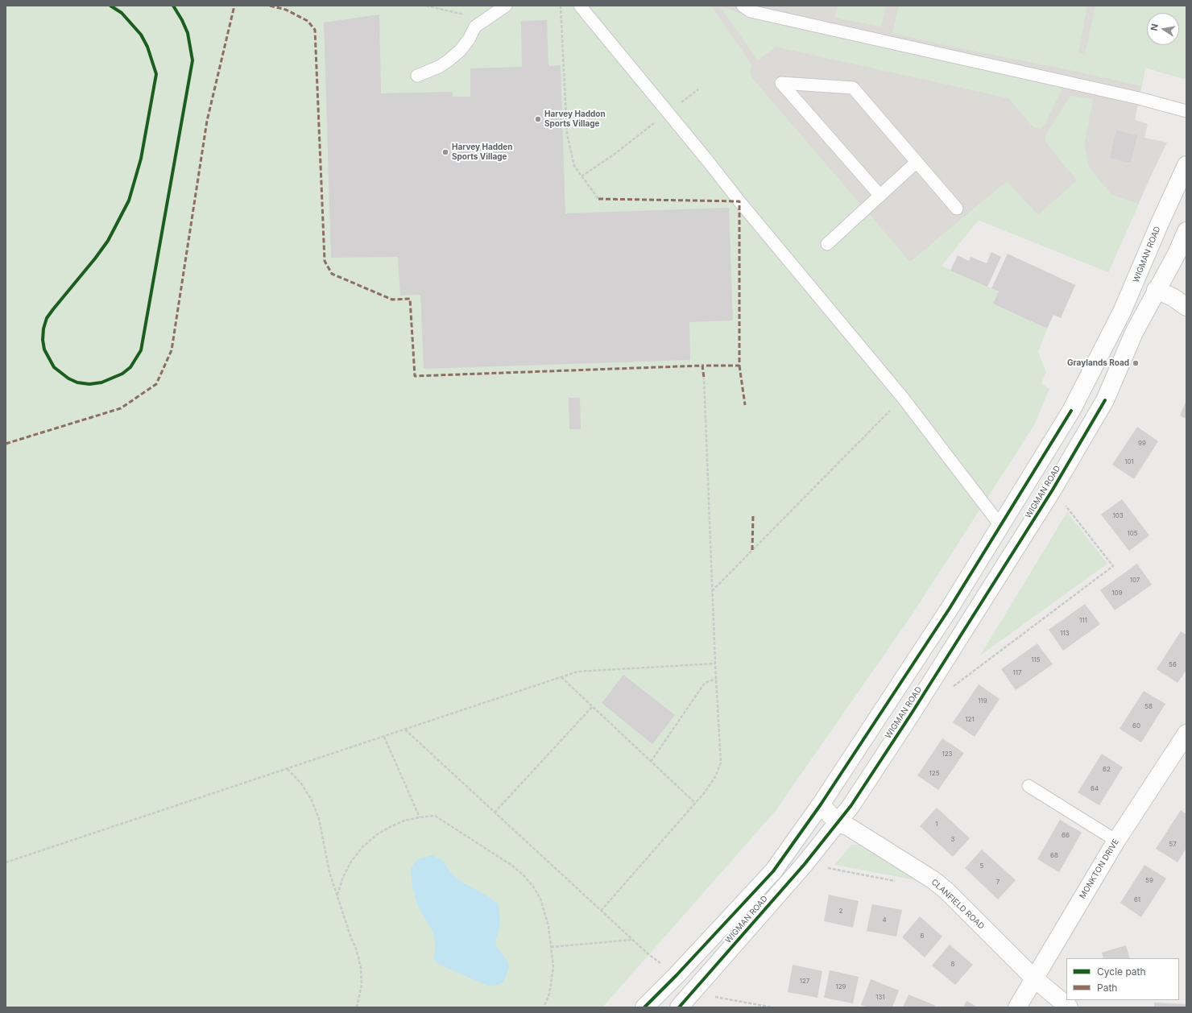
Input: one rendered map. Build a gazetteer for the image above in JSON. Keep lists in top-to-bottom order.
{
  "streets": {
    "street": ["WIGMAN ROAD", "MONKTON DRIVE", "CLANFIELD ROAD"]
  },
  "crossings": [
    ["WIGMAN ROAD", "CLANFIELD ROAD"],
    ["MONKTON DRIVE", "CLANFIELD ROAD"]
  ],
  "places": ["Harvey Haddon Sports Village", "Harvey Hadden Sports Village", "Graylands Road"],
  "house_numbers": [
    "99",
    "101",
    "103",
    "105",
    "107",
    "109",
    "111",
    "113",
    "115",
    "56",
    "117",
    "119",
    "58",
    "121",
    "60",
    "123",
    "62",
    "125",
    "64",
    "1",
    "66",
    "3",
    "57",
    "68",
    "5",
    "59",
    "7",
    "61",
    "2",
    "4",
    "6",
    "8",
    "127",
    "129",
    "131"
  ],
  "legend": ["Cycle path", "Path"],
  "north": "left"
}
